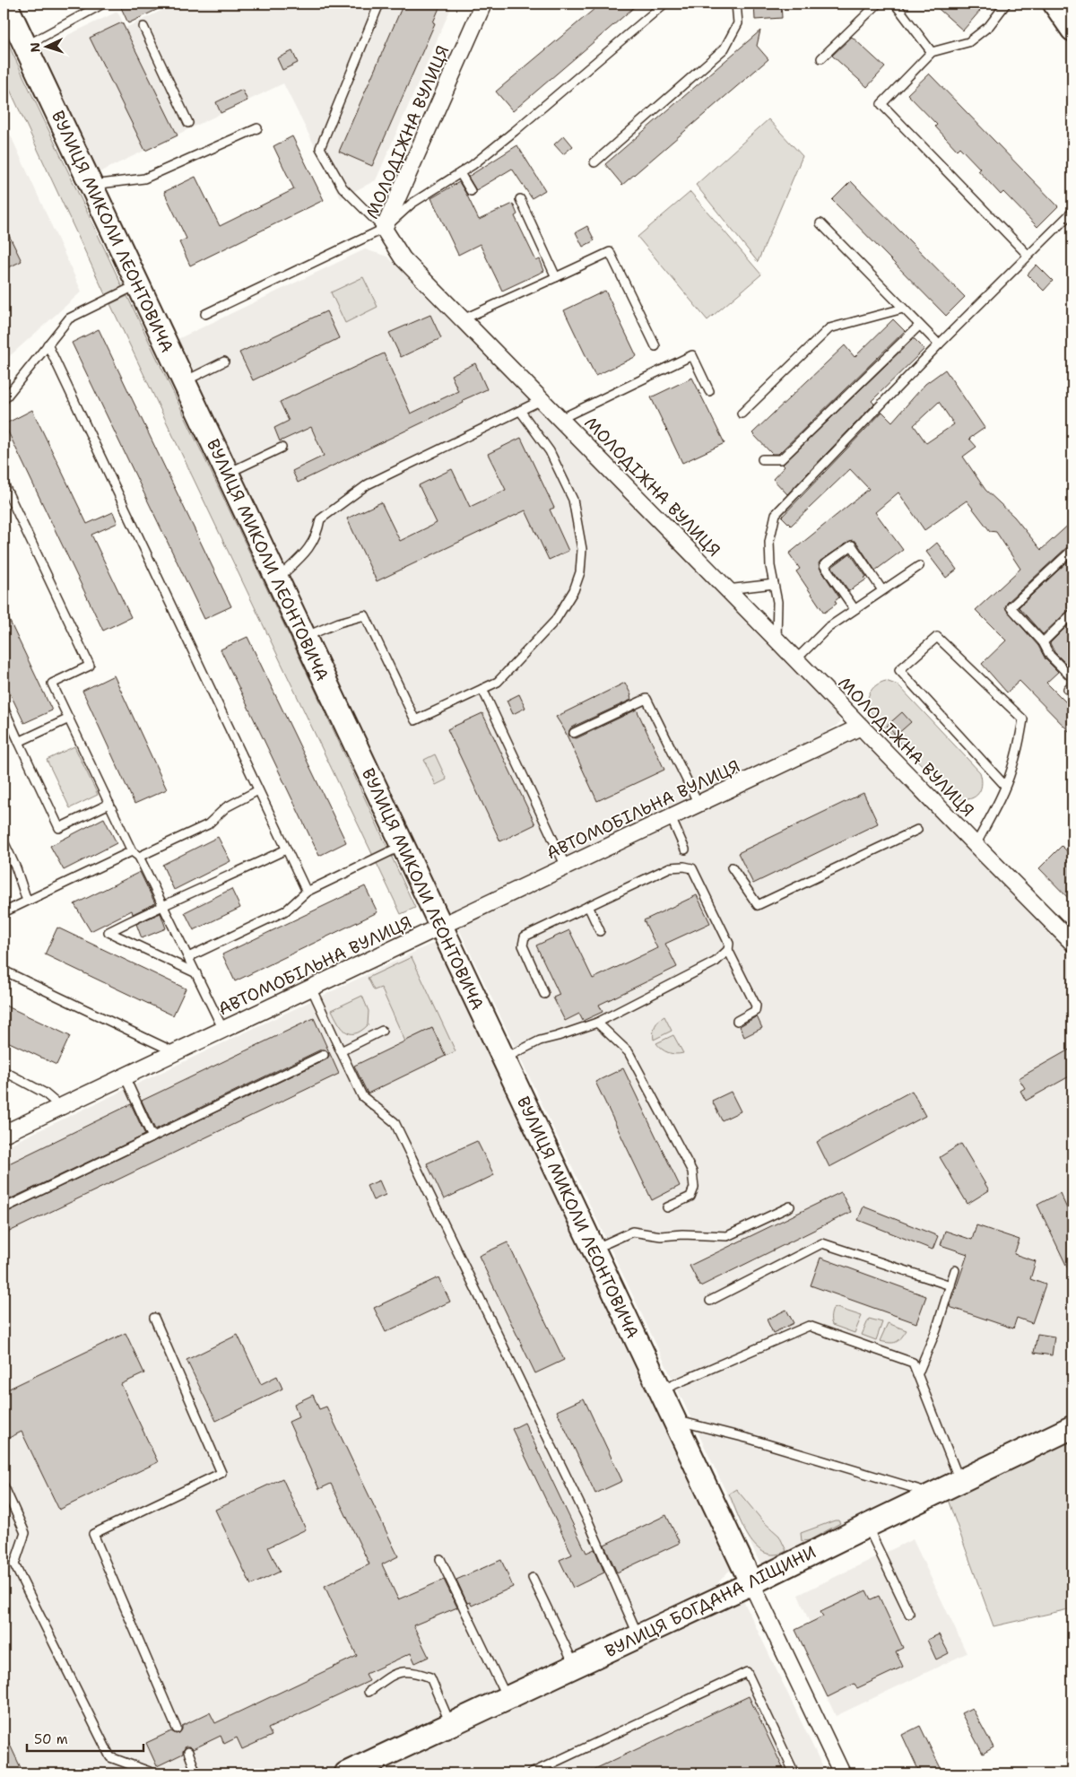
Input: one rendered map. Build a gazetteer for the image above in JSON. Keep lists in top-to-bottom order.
{
  "streets": {
    "street": [
      "МОЛОДІЖНА ВУЛИЦЯ",
      "ВУЛИЦЯ МИКОЛИ ЛЕОНТОВИЧА",
      "АВТОМОБІЛЬНА ВУЛИЦЯ",
      "ВУЛИЦЯ БОГДАНА ЛІЩИНИ"
    ]
  },
  "crossings": [
    ["МОЛОДІЖНА ВУЛИЦЯ", "АВТОМОБІЛЬНА ВУЛИЦЯ"],
    ["ВУЛИЦЯ МИКОЛИ ЛЕОНТОВИЧА", "АВТОМОБІЛЬНА ВУЛИЦЯ"],
    ["ВУЛИЦЯ МИКОЛИ ЛЕОНТОВИЧА", "ВУЛИЦЯ БОГДАНА ЛІЩИНИ"]
  ],
  "scale_bar": "50 m",
  "north": "left"
}
